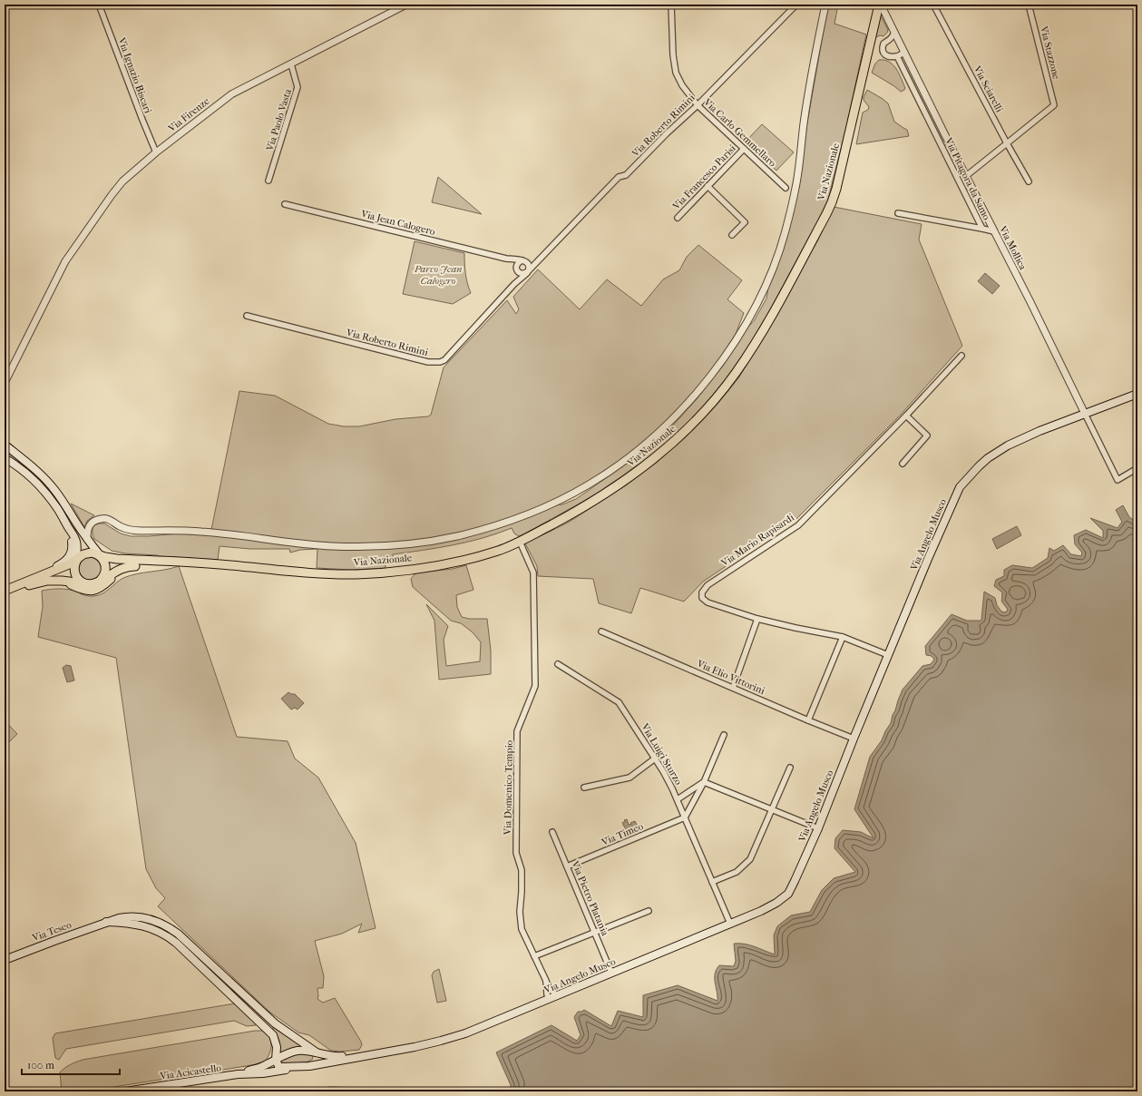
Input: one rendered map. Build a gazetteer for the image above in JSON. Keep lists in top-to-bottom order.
{
  "streets": {
    "main road": [
      "Via Nazionale",
      "Via Angelo Musco",
      "Via Teseo",
      "Via Acicastello"
    ],
    "street": [
      "Via Stazzone",
      "Via Ignazio Biscari",
      "Via Sciarelli",
      "Via Firenze",
      "Via Paolo Vasta",
      "Via Roberto Rimini",
      "Via Carlo Gemmellaro",
      "Via Francesco Parisi",
      "Via Pitagora da Samo",
      "Via Jean Calogero",
      "Via Mollica",
      "Via Mario Rapisardi",
      "Via Elio Vittorini",
      "Via Luigi Sturzo",
      "Via Domenico Tempio",
      "Via Timeo",
      "Via Pietro Platania"
    ]
  },
  "crossings": [
    ["Via Stazzone", "Via Sciarelli"],
    ["Via Ignazio Biscari", "Via Firenze"],
    ["Via Firenze", "Via Paolo Vasta"],
    ["Via Roberto Rimini", "Via Carlo Gemmellaro"],
    ["Via Roberto Rimini", "Via Jean Calogero"],
    ["Via Carlo Gemmellaro", "Via Francesco Parisi"],
    ["Via Nazionale", "Via Mollica"],
    ["Via Nazionale", "Via Domenico Tempio"],
    ["Via Pitagora da Samo", "Via Mollica"],
    ["Via Mollica", "Via Angelo Musco"],
    ["Via Angelo Musco", "Via Mario Rapisardi"],
    ["Via Angelo Musco", "Via Elio Vittorini"],
    ["Via Angelo Musco", "Via Luigi Sturzo"],
    ["Via Angelo Musco", "Via Pietro Platania"],
    ["Via Luigi Sturzo", "Via Timeo"],
    ["Via Timeo", "Via Pietro Platania"]
  ],
  "parks": ["Parco Jean Calogero"],
  "scale_bar": "100 m"
}
